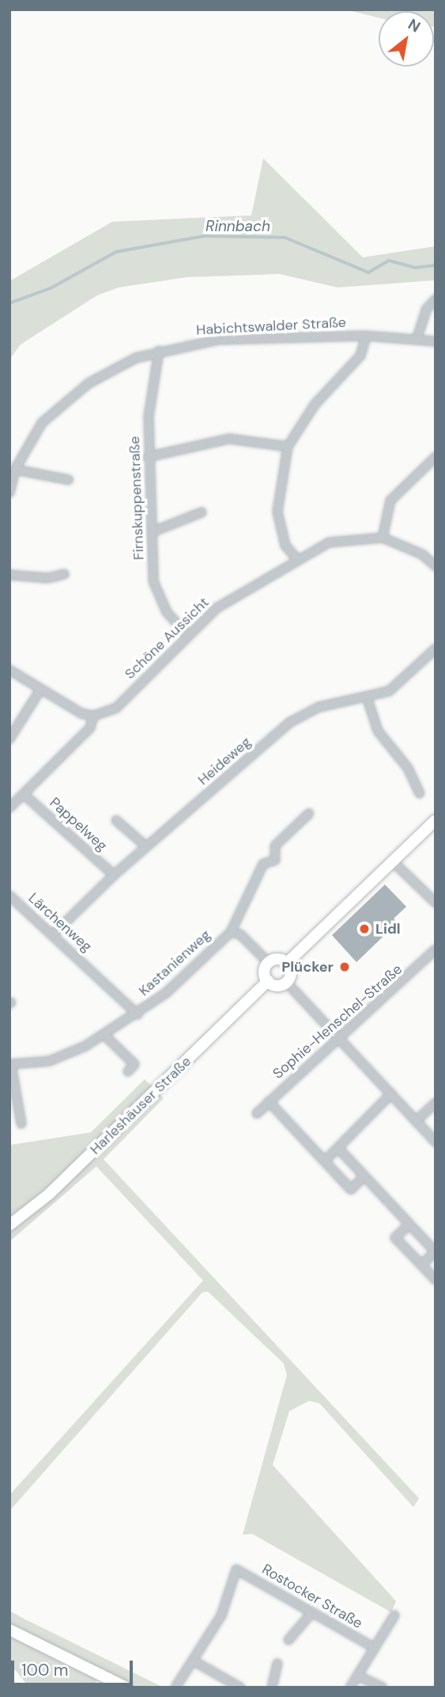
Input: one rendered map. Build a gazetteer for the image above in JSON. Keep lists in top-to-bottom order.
{
  "streets": {
    "main road": ["Harleshäuser Straße"],
    "street": [
      "Habichtswalder Straße",
      "Firnskuppenstraße",
      "Schöne Aussicht",
      "Heideweg",
      "Pappelweg",
      "Lärchenweg",
      "Kastanienweg",
      "Sophie-Henschel-Straße",
      "Rostocker Straße"
    ]
  },
  "crossings": [
    ["Habichtswalder Straße", "Firnskuppenstraße"],
    ["Firnskuppenstraße", "Schöne Aussicht"],
    ["Heideweg", "Pappelweg"],
    ["Heideweg", "Lärchenweg"],
    ["Lärchenweg", "Kastanienweg"],
    ["Kastanienweg", "Harleshäuser Straße"]
  ],
  "water": ["Rinnbach"],
  "places": ["Lidl", "Plücker"],
  "scale_bar": "100 m",
  "north": "top right"
}
